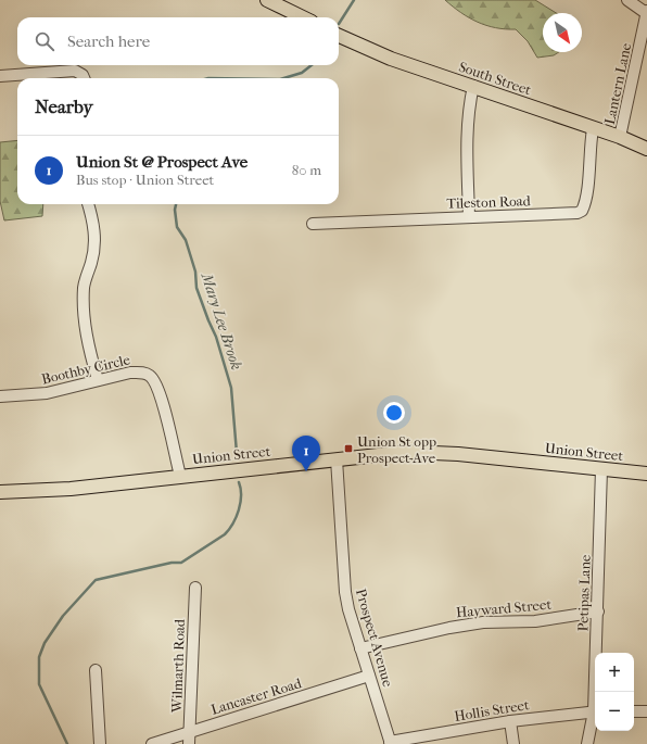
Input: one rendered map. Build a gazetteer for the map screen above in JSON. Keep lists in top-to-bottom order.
{
  "streets": {
    "main road": ["South Street", "Union Street"],
    "street": [
      "Lantern Lane",
      "Tileston Road",
      "Boothby Circle",
      "Petipas Lane",
      "Hayward Street",
      "Prospect Avenue",
      "Wilmarth Road",
      "Lancaster Road",
      "Hollis Street"
    ]
  },
  "crossings": [
    ["South Street", "Lantern Lane"],
    ["South Street", "Tileston Road"],
    ["Boothby Circle", "Union Street"],
    ["Union Street", "Petipas Lane"],
    ["Union Street", "Prospect Avenue"],
    ["Petipas Lane", "Hayward Street"],
    ["Hayward Street", "Prospect Avenue"],
    ["Prospect Avenue", "Lancaster Road"],
    ["Prospect Avenue", "Hollis Street"],
    ["Wilmarth Road", "Lancaster Road"]
  ],
  "water": ["Mary Lee Brook"],
  "places": {
    "transit": ["Union St opp Prospect Ave"]
  },
  "north": "bottom right",
  "page": {
    "search": "Search here",
    "heading": "Nearby",
    "list": [
      {
        "mark": "1",
        "name": "Union St @ Prospect Ave",
        "note": "Bus stop · Union Street",
        "value": "80 m"
      }
    ],
    "pins": "1",
    "map_buttons": ["+", "−"]
  }
}
